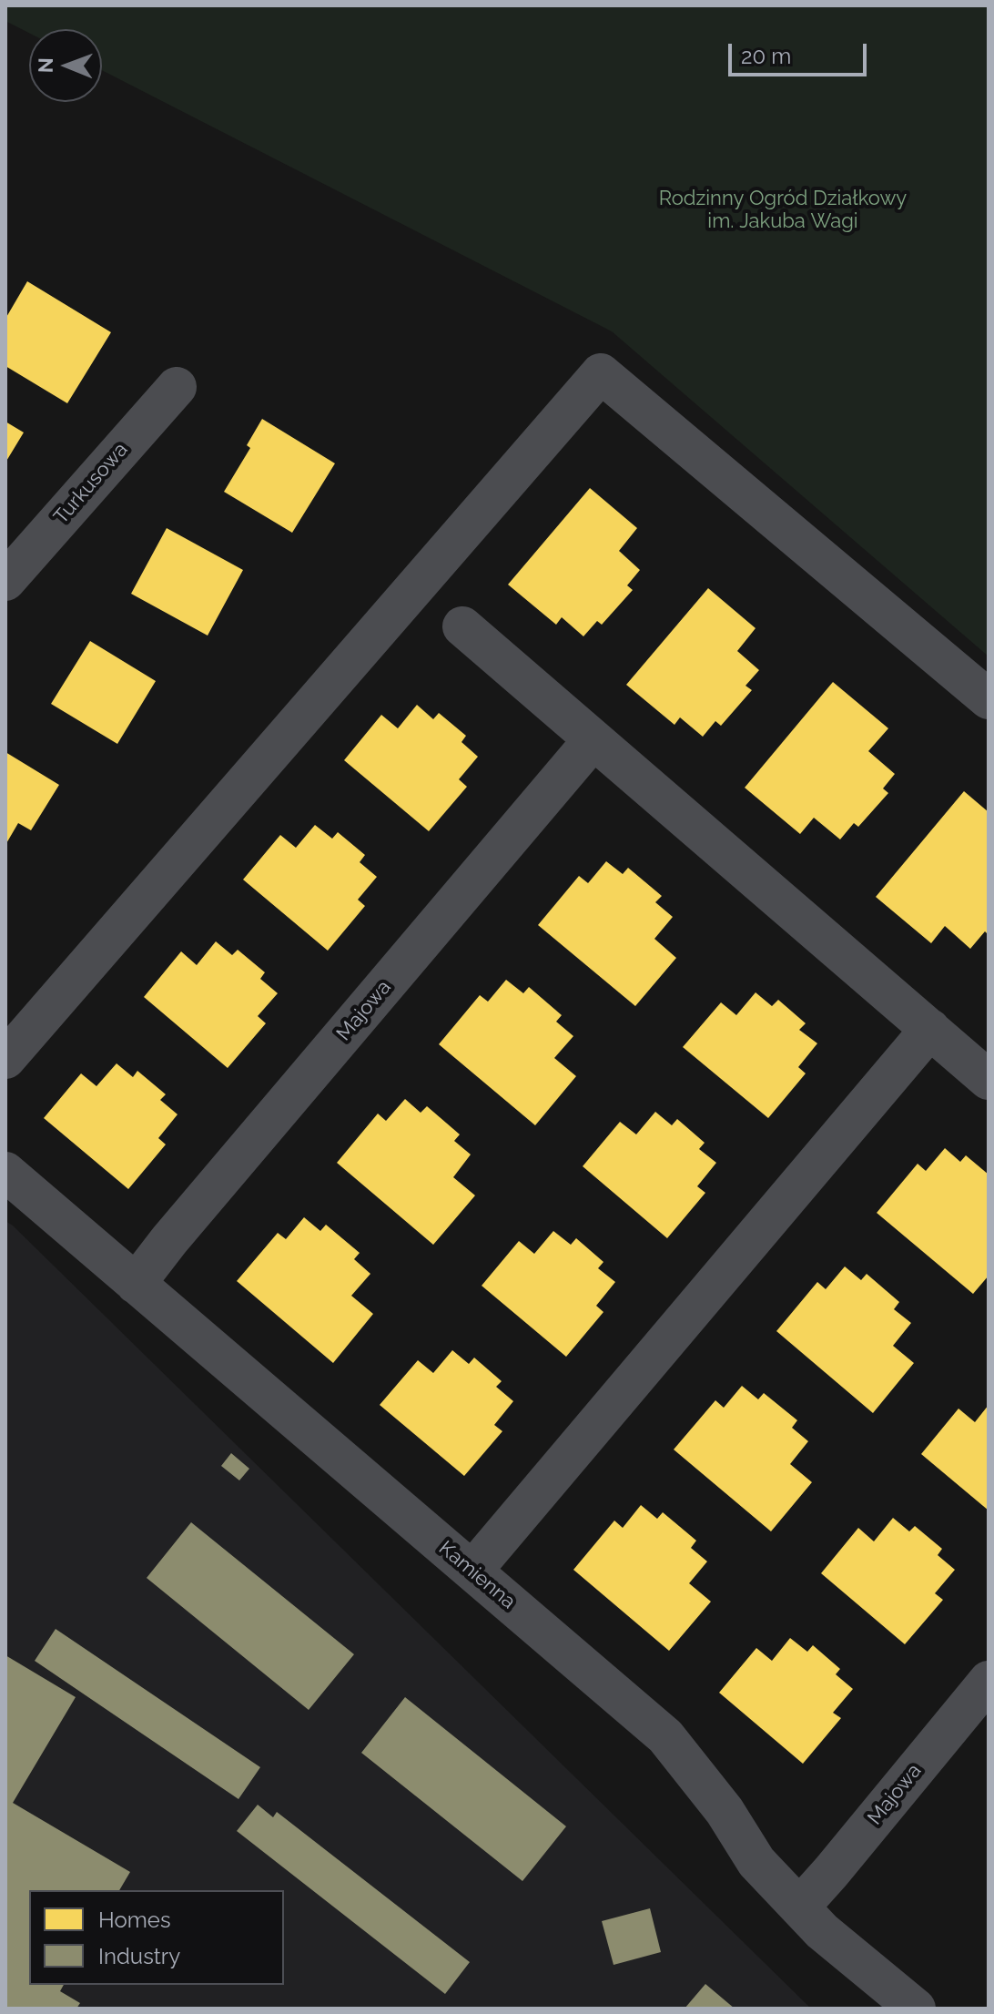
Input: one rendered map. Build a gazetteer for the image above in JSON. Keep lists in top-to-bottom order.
{
  "streets": {
    "street": ["Turkusowa", "Majowa", "Kamienna"]
  },
  "crossings": [
    ["Majowa", "Kamienna"]
  ],
  "parks": ["Rodzinny Ogród Działkowy im. Jakuba Wagi"],
  "legend": ["Homes", "Industry"],
  "scale_bar": "20 m",
  "north": "left"
}
